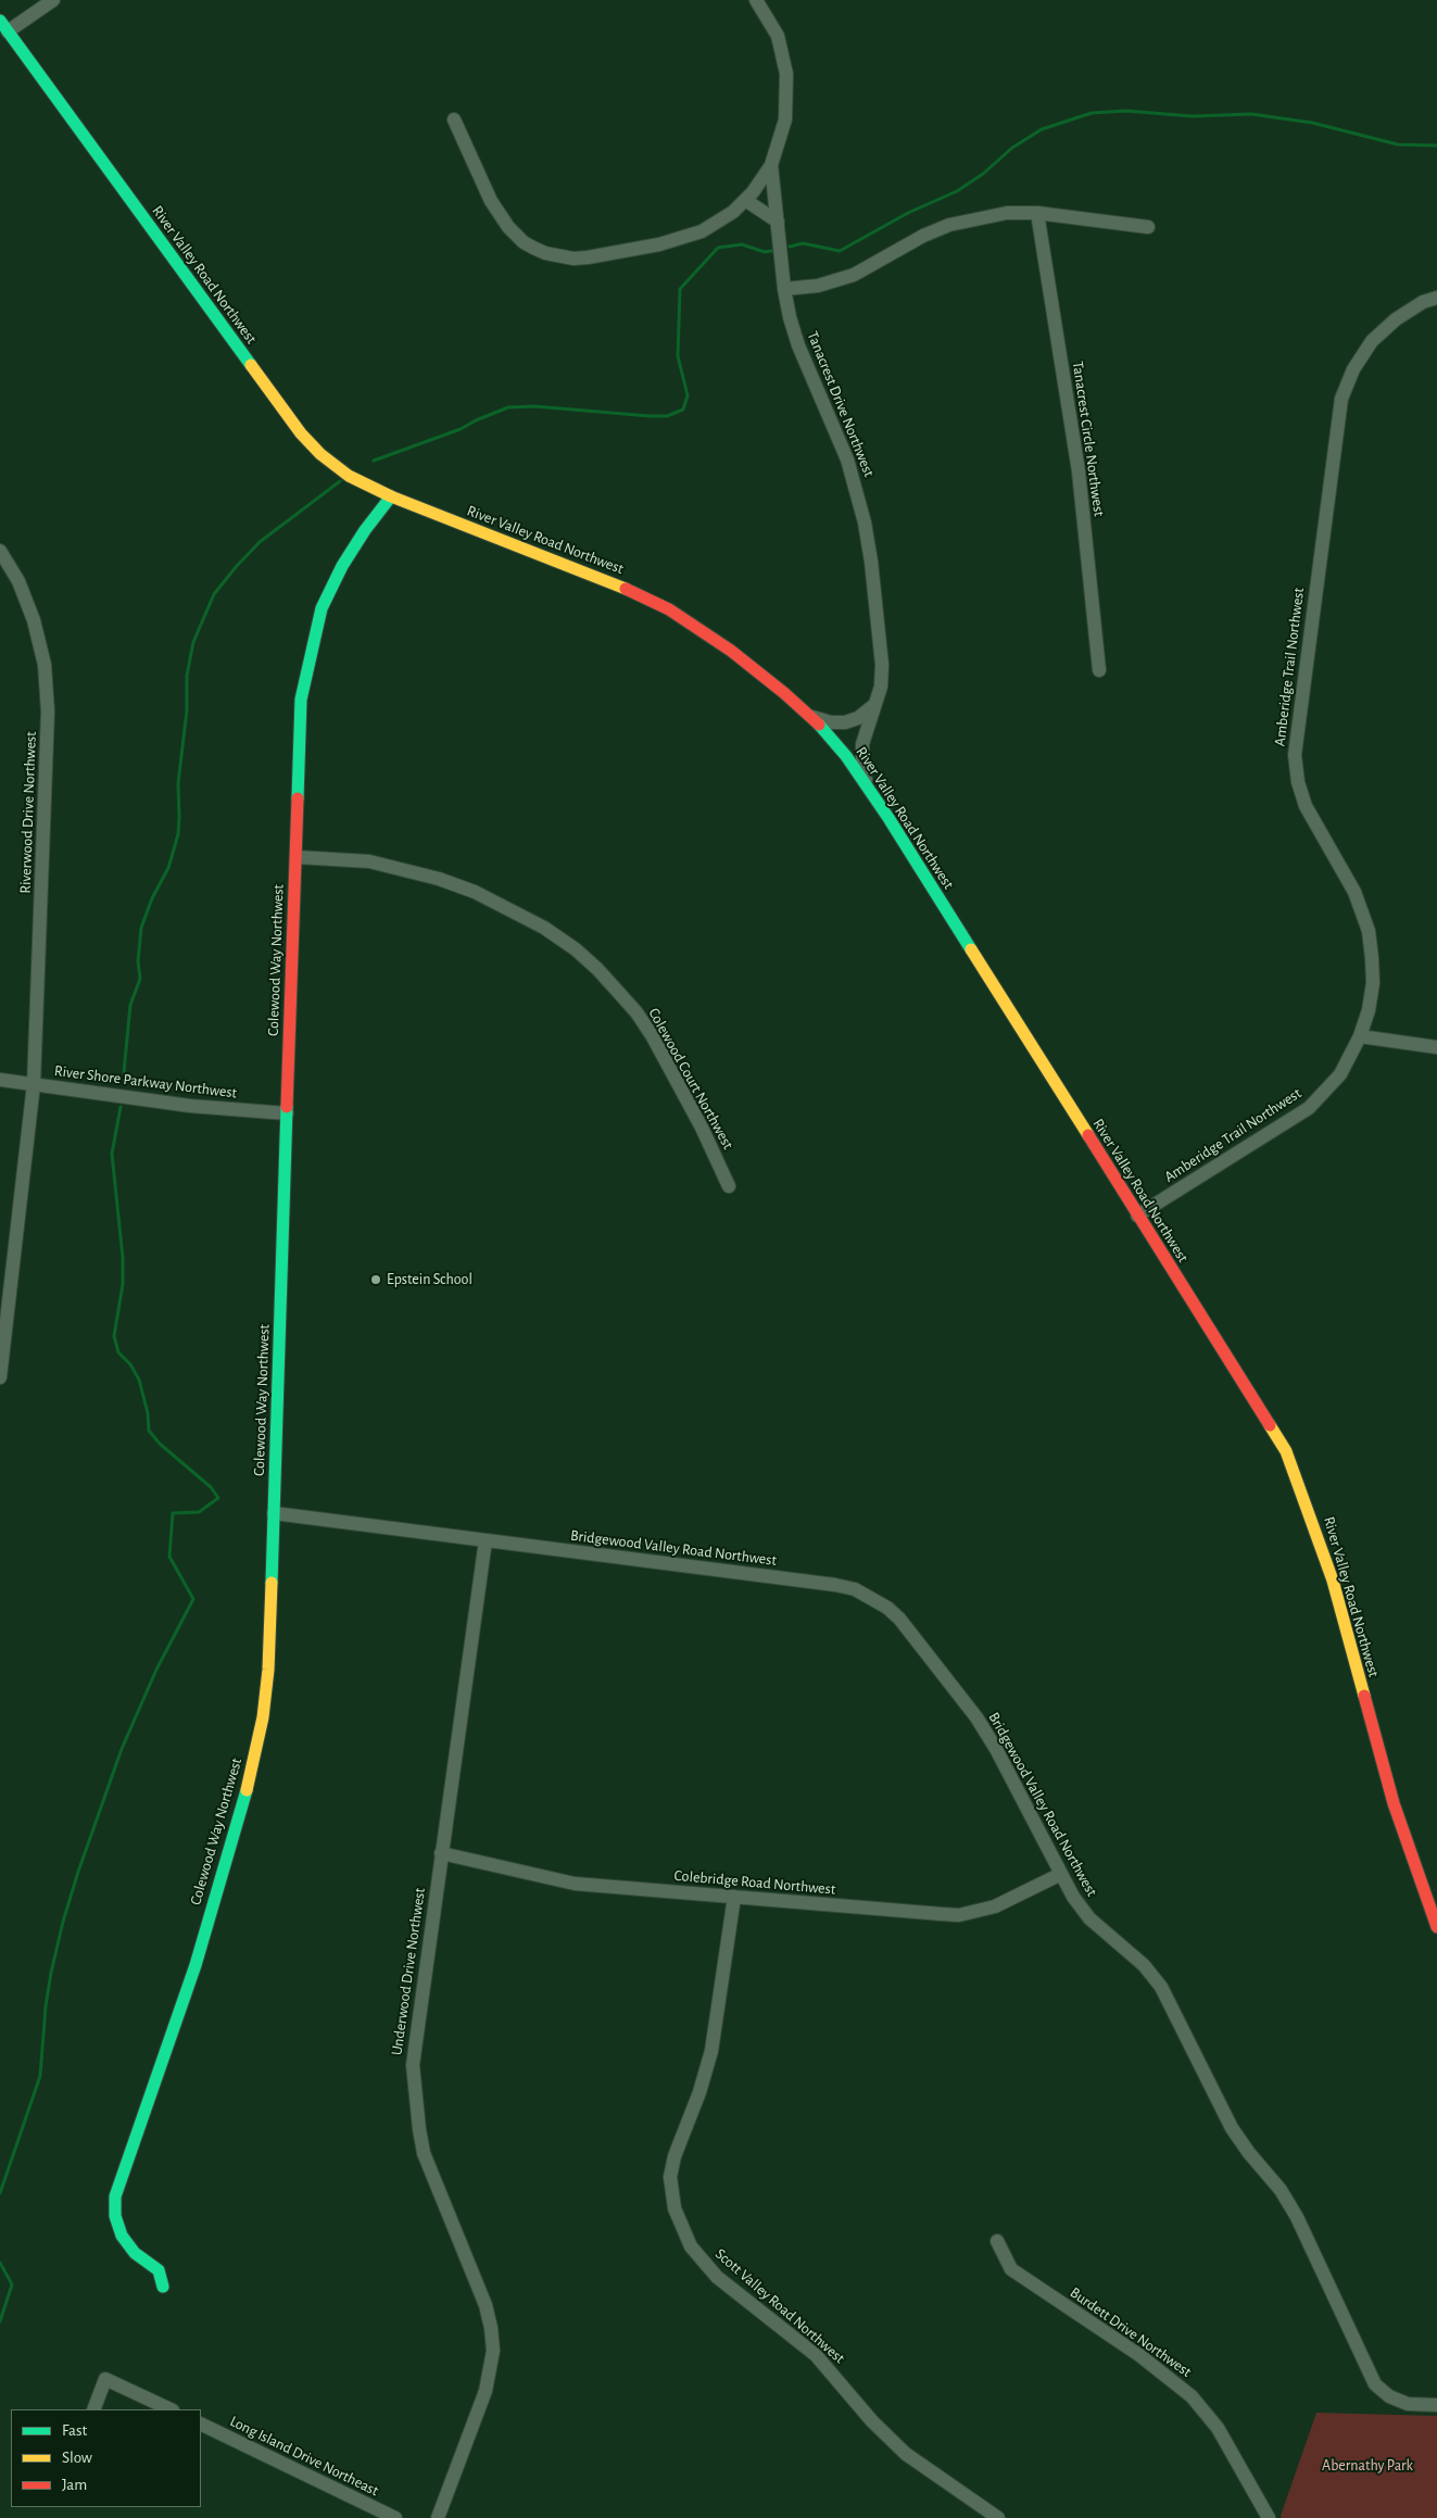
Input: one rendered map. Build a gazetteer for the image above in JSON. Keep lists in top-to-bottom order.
{
  "streets": {
    "street": [
      "River Valley Road Northwest",
      "Tanacrest Drive Northwest",
      "Tanacrest Circle Northwest",
      "Amberidge Trail Northwest",
      "Riverwood Drive Northwest",
      "Colewood Way Northwest",
      "Colewood Court Northwest",
      "River Shore Parkway Northwest",
      "Bridgewood Valley Road Northwest",
      "Colebridge Road Northwest",
      "Underwood Drive Northwest",
      "Scott Valley Road Northwest",
      "Burdett Drive Northwest",
      "Long Island Drive Northeast"
    ]
  },
  "crossings": [
    ["River Valley Road Northwest", "Tanacrest Drive Northwest"],
    ["River Valley Road Northwest", "Amberidge Trail Northwest"],
    ["River Valley Road Northwest", "Colewood Way Northwest"],
    ["Riverwood Drive Northwest", "River Shore Parkway Northwest"],
    ["Colewood Way Northwest", "Colewood Court Northwest"],
    ["Colewood Way Northwest", "River Shore Parkway Northwest"],
    ["Colewood Way Northwest", "Bridgewood Valley Road Northwest"],
    ["Bridgewood Valley Road Northwest", "Colebridge Road Northwest"],
    ["Bridgewood Valley Road Northwest", "Underwood Drive Northwest"],
    ["Colebridge Road Northwest", "Underwood Drive Northwest"],
    ["Colebridge Road Northwest", "Scott Valley Road Northwest"]
  ],
  "parks": ["Abernathy Park"],
  "places": ["Epstein School"],
  "legend": ["Fast", "Slow", "Jam"]
}
